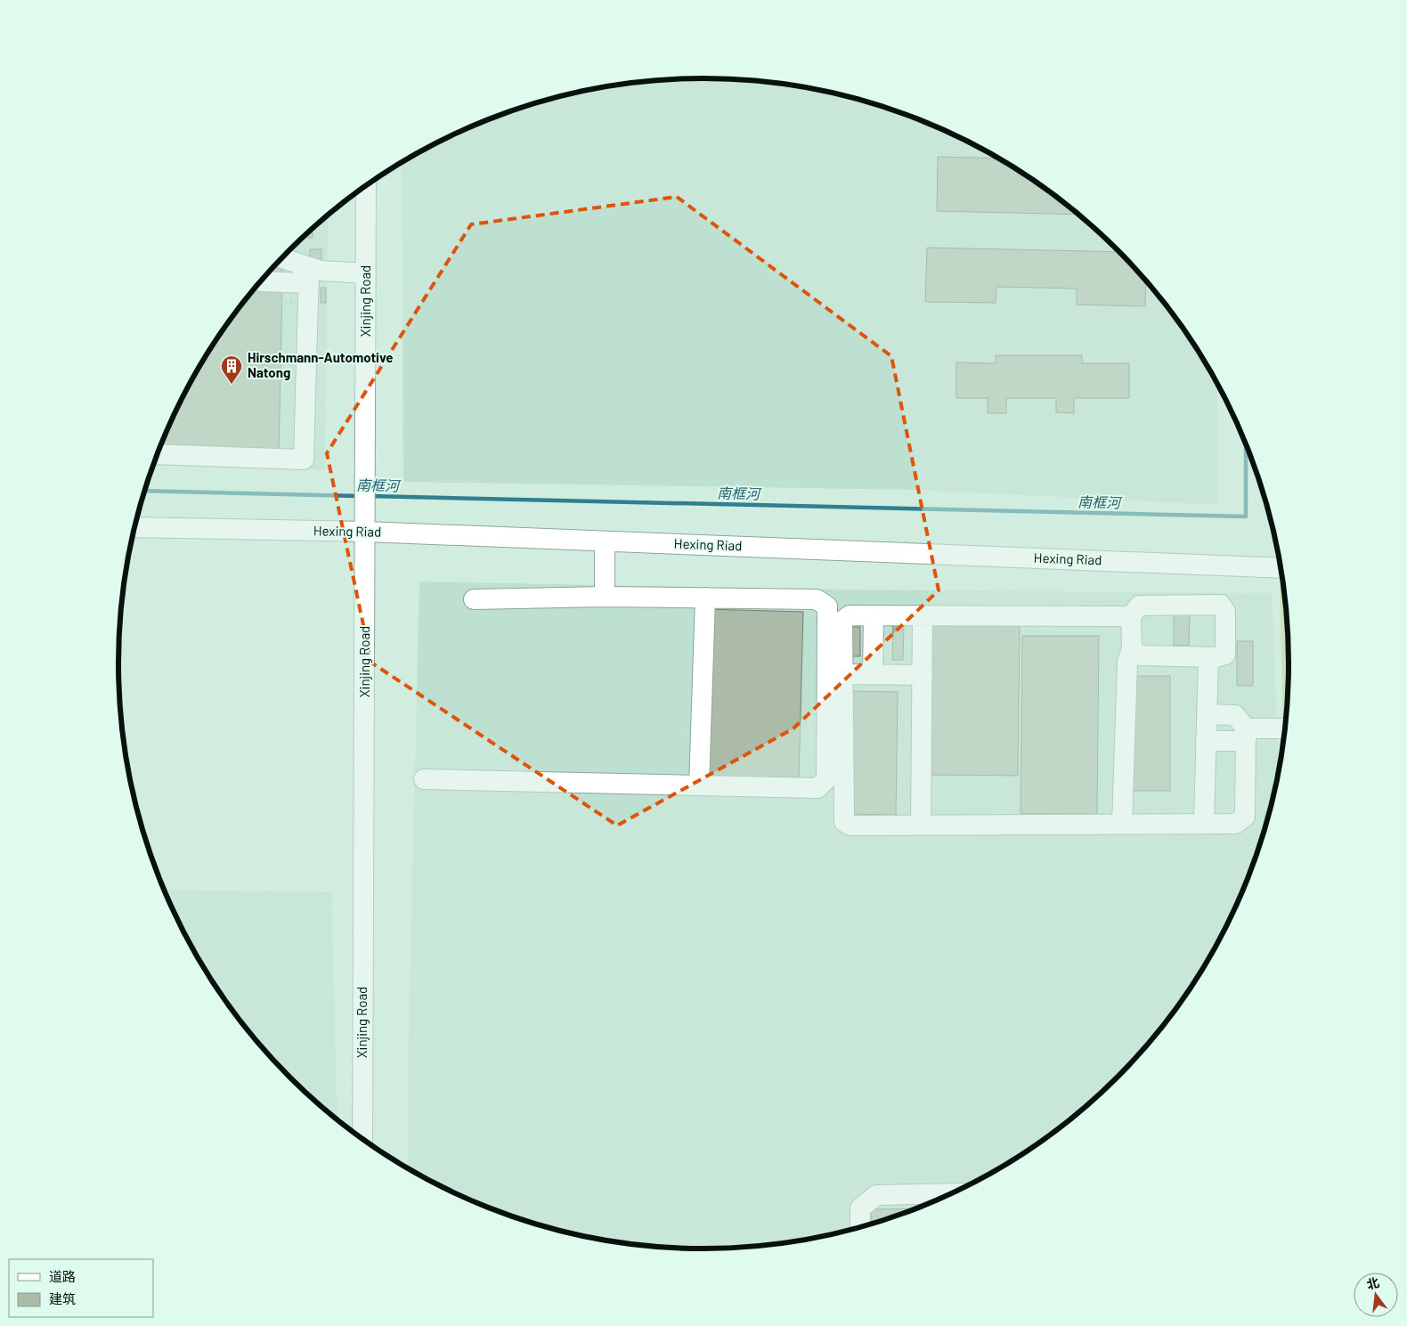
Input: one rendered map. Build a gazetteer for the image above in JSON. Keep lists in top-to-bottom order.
{
  "streets": {
    "street": ["Xinjing Road", "Hexing Riad"]
  },
  "crossings": [
    ["Xinjing Road", "Hexing Riad"]
  ],
  "water": ["南框河"],
  "places": {
    "building": ["Hirschmann-Automotive Natong"]
  },
  "legend": ["道路", "建筑"],
  "north": "top"
}
